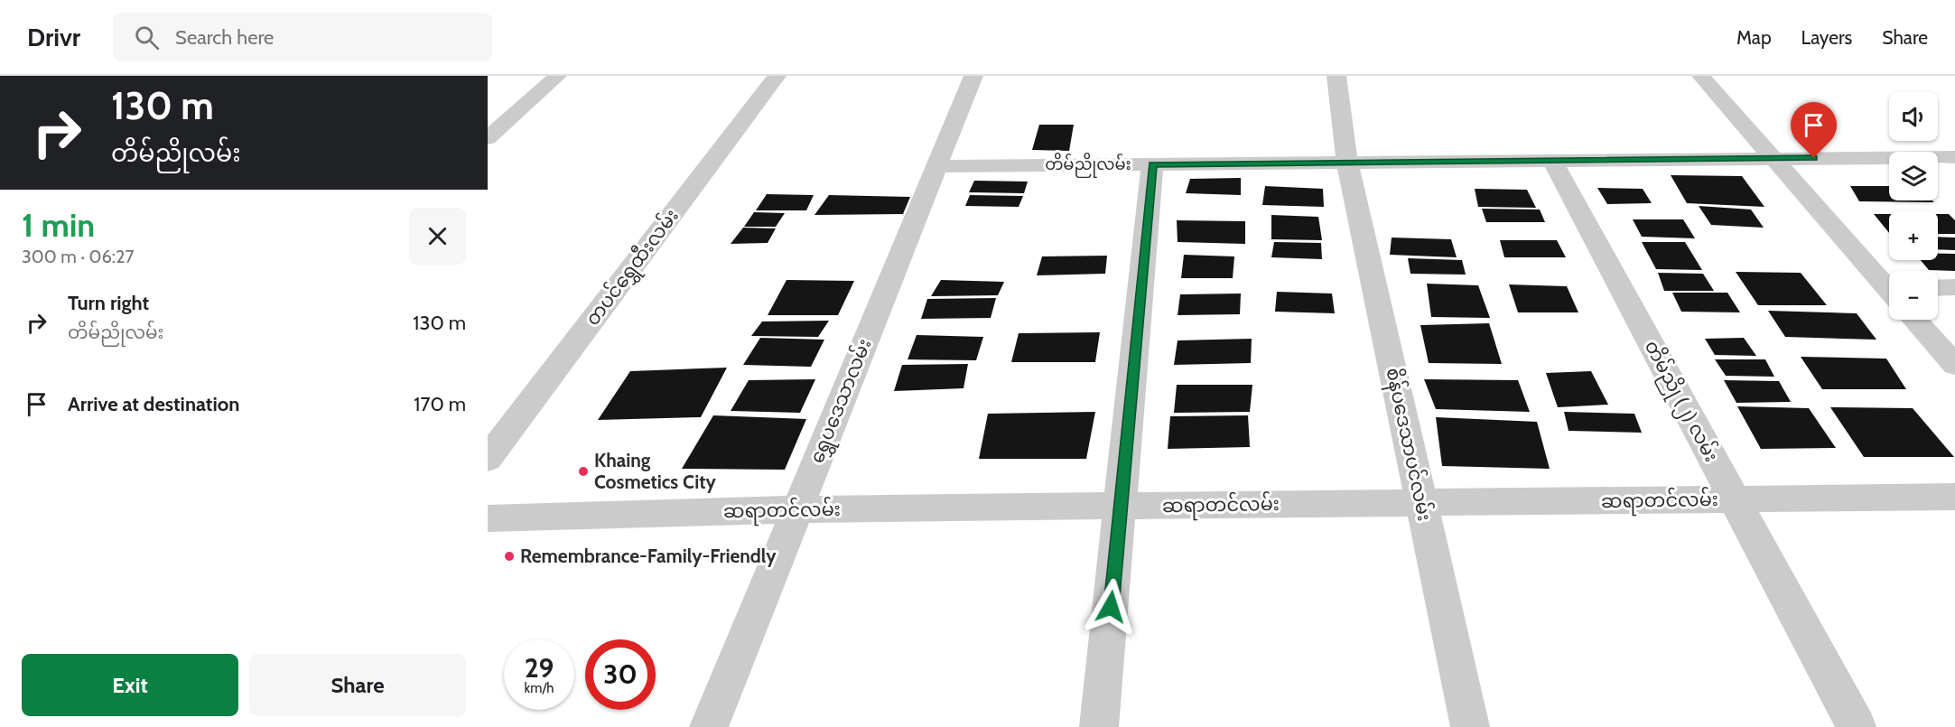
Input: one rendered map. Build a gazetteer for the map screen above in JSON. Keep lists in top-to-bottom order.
{
  "streets": {
    "street": [
      "တိမ်ညိုလမ်း",
      "တပင်ရွှေထီးလမ်း",
      "ရွှေပဒေသာလမ်း",
      "တိမ်ညို (၂) လမ်း",
      "စိန်ပဒေသာပင်လမ်း",
      "ဆရာတင်လမ်း"
    ]
  },
  "crossings": [
    ["တိမ်ညိုလမ်း", "ရွှေပဒေသာလမ်း"],
    ["တိမ်ညိုလမ်း", "တိမ်ညို (၂) လမ်း"],
    ["တိမ်ညိုလမ်း", "စိန်ပဒေသာပင်လမ်း"],
    ["ရွှေပဒေသာလမ်း", "ဆရာတင်လမ်း"],
    ["တိမ်ညို (၂) လမ်း", "ဆရာတင်လမ်း"],
    ["စိန်ပဒေသာပင်လမ်း", "ဆရာတင်လမ်း"]
  ],
  "places": ["Khaing Cosmetics City", "Remembrance-Family-Friendly"],
  "page": {
    "header": "Drivr",
    "search": "Search here",
    "nav": ["Map", "Layers", "Share"],
    "turn": ["130 m", "တိမ်ညိုလမ်း"],
    "map_buttons": ["+", "−"],
    "heading": ["1 min", "300 m · 06:27"],
    "list": [
      {
        "name": "Turn right",
        "note": "တိမ်ညိုလမ်း",
        "value": "130 m"
      },
      {
        "name": "Arrive at destination",
        "value": "170 m"
      }
    ],
    "speed": "29 km/h",
    "limit": "30",
    "buttons": ["Exit", "Share"]
  }
}
